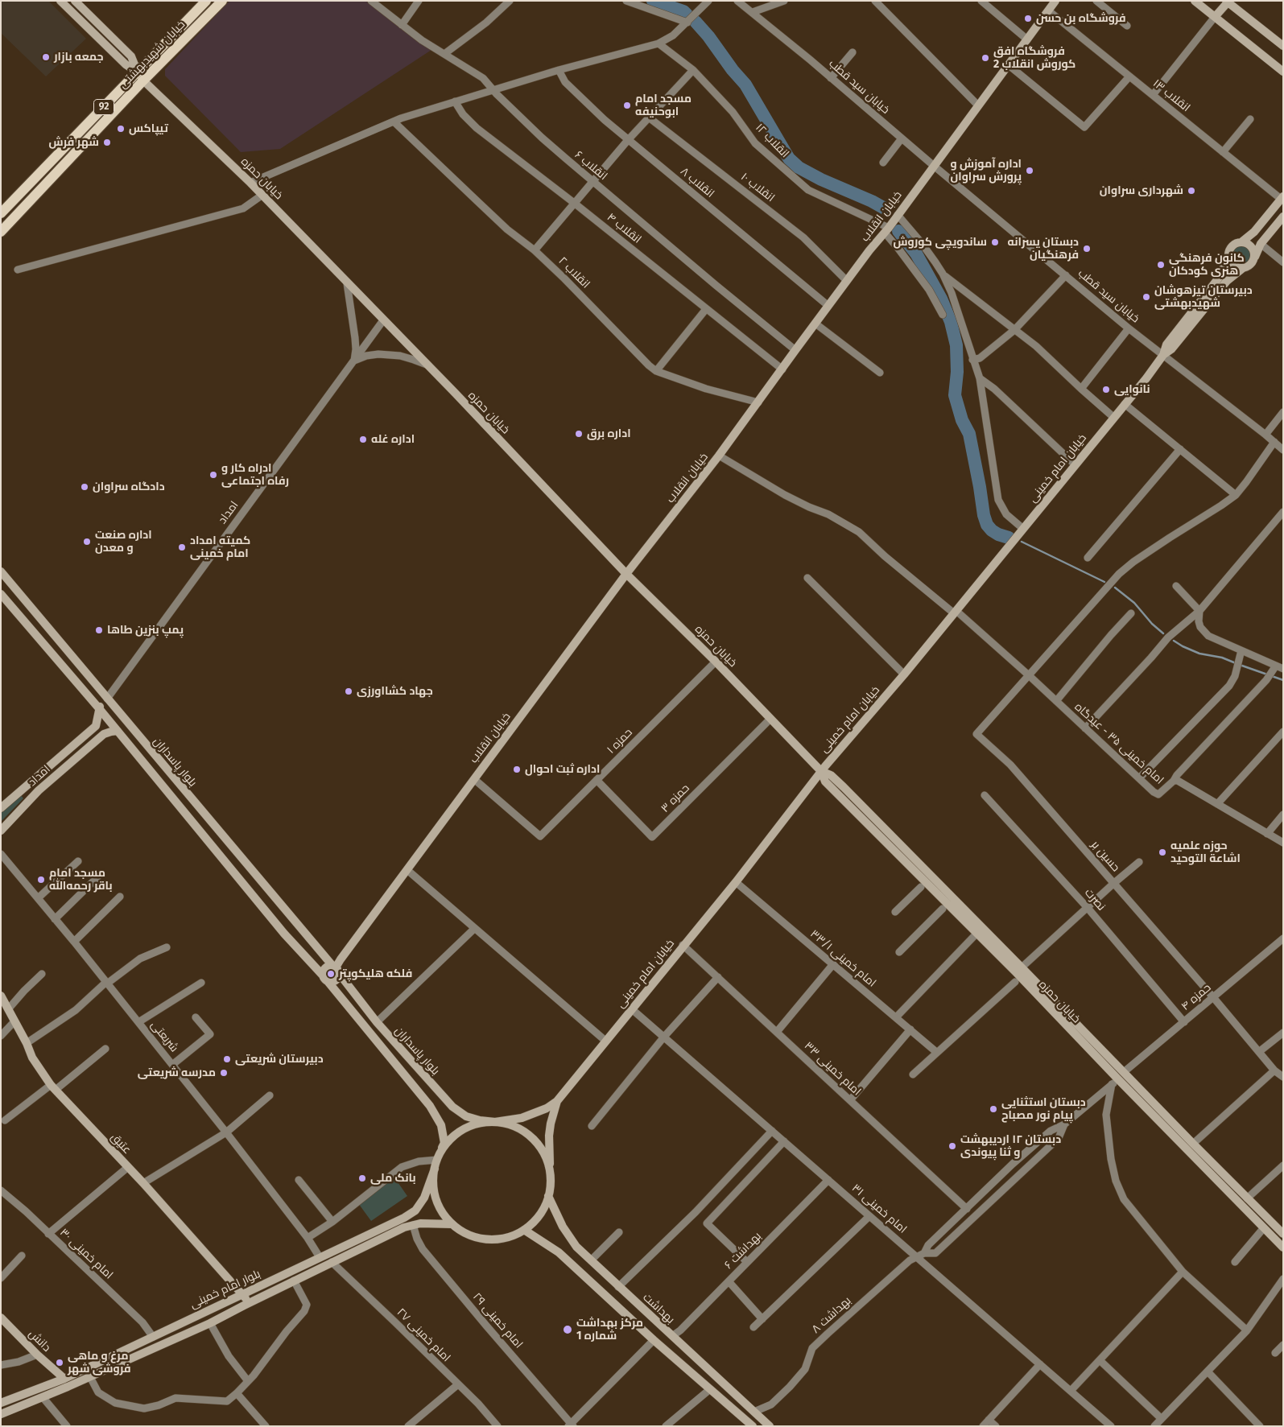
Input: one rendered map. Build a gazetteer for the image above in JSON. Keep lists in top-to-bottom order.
{
  "streets": {
    "main road": [
      "خیابان شهیدبهشتی",
      "92",
      "خیابان حمزه",
      "خیابان انقلاب",
      "خیابان امام خمینی",
      "امداد",
      "بلوار پاسداران",
      "عتیق",
      "بلوار امام خمینی",
      "بهداشت",
      "دانش"
    ],
    "street": [
      "خیابان سید قطب",
      "انقلاب ۱۳",
      "انقلاب ۱۲",
      "انقلاب ۶",
      "انقلاب ۸",
      "انقلاب ۱۰",
      "انقلاب ۴",
      "انقلاب ۲",
      "حمزه ۱",
      "امام خمینی ۳۵ - عیدگاه",
      "حمزه ۳",
      "حسین بر",
      "نصرت",
      "امام خمینی ۳۳/۱",
      "حمزه ۴",
      "شریعتی",
      "امام خمینی ۳۳",
      "امام خمینی ۳۱",
      "بهداشت ۶",
      "امام خمینی ۳۰",
      "بهداشت ۸",
      "امام خمینی ۲۹",
      "امام خمینی ۲۷"
    ]
  },
  "crossings": [
    ["خیابان شهیدبهشتی", "خیابان حمزه"],
    ["خیابان سید قطب", "خیابان انقلاب"],
    ["خیابان سید قطب", "خیابان امام خمینی"],
    ["انقلاب ۱۳", "خیابان انقلاب"],
    ["انقلاب ۱۲", "خیابان انقلاب"],
    ["انقلاب ۶", "خیابان انقلاب"],
    ["خیابان حمزه", "خیابان انقلاب"],
    ["خیابان حمزه", "خیابان امام خمینی"],
    ["خیابان حمزه", "امداد"],
    ["خیابان حمزه", "حمزه ۱"],
    ["خیابان حمزه", "حمزه ۳"],
    ["خیابان حمزه", "حمزه ۴"],
    ["انقلاب ۸", "خیابان انقلاب"],
    ["انقلاب ۱۰", "خیابان انقلاب"],
    ["خیابان انقلاب", "انقلاب ۴"],
    ["خیابان انقلاب", "انقلاب ۲"],
    ["خیابان انقلاب", "حمزه ۱"],
    ["خیابان انقلاب", "امام خمینی ۳۵ - عیدگاه"],
    ["خیابان انقلاب", "بلوار پاسداران"],
    ["خیابان امام خمینی", "امام خمینی ۳۵ - عیدگاه"],
    ["خیابان امام خمینی", "امام خمینی ۳۳/۱"],
    ["خیابان امام خمینی", "امام خمینی ۳۳"],
    ["خیابان امام خمینی", "امام خمینی ۳۱"],
    ["امداد", "بلوار پاسداران"],
    ["حمزه ۱", "حمزه ۳"],
    ["امام خمینی ۳۵ - عیدگاه", "حسین بر"],
    ["بلوار پاسداران", "بلوار امام خمینی"],
    ["بلوار پاسداران", "بهداشت"],
    ["حسین بر", "حمزه ۴"],
    ["نصرت", "حمزه ۴"],
    ["شریعتی", "بلوار امام خمینی"],
    ["عتیق", "بلوار امام خمینی"],
    ["امام خمینی ۳۱", "بهداشت ۶"],
    ["امام خمینی ۳۱", "بهداشت ۸"],
    ["بهداشت ۶", "بهداشت"],
    ["امام خمینی ۳۰", "بلوار امام خمینی"],
    ["بلوار امام خمینی", "بهداشت"],
    ["بلوار امام خمینی", "امام خمینی ۲۹"],
    ["بلوار امام خمینی", "امام خمینی ۲۷"],
    ["بلوار امام خمینی", "دانش"],
    ["بهداشت", "بهداشت ۸"]
  ],
  "places": [
    "فروشگاه بن حسن",
    "جمعه بازار",
    "فروشگاه افق کوروش انقلاب 2",
    "مسجد امام ابوحنیفه",
    "تیپاکس",
    "شهر فرش",
    "اداره آموزش و پرورش سراوان",
    "شهرداری سراوان",
    "ساندویچی کوروش",
    "دبستان پسرانه فرهنگیان",
    "کانون فرهنگی هنری کودکان",
    "دبیرستان تیزهوشان شهیدبهشتی",
    "نانوایی",
    "اداره برق",
    "اداره غله",
    "ادراه کار و رفاه اجتماعی",
    "دادگاه سراوان",
    "اداره صنعت و معدن",
    "کمیته امداد امام خمینی",
    "پمپ بنزین طاها",
    "جهاد کشااورزی",
    "اداره ثبت احوال",
    "حوزه علمیه اشاعة التوحید",
    "مسجد امام باقر رحمه‌الله",
    "فلکه هلیکوپتر",
    "دبیرستان شریعتی",
    "مدرسه شریعتی",
    "دبستان استثنایی پیام نور مصباح",
    "دبستان ۱۲ اردیبهشت و ثنا پیوندی",
    "بانک ملی",
    "مرکز بهداشت شماره 1",
    "مرغ و ماهی فروشی شهر"
  ]
}
